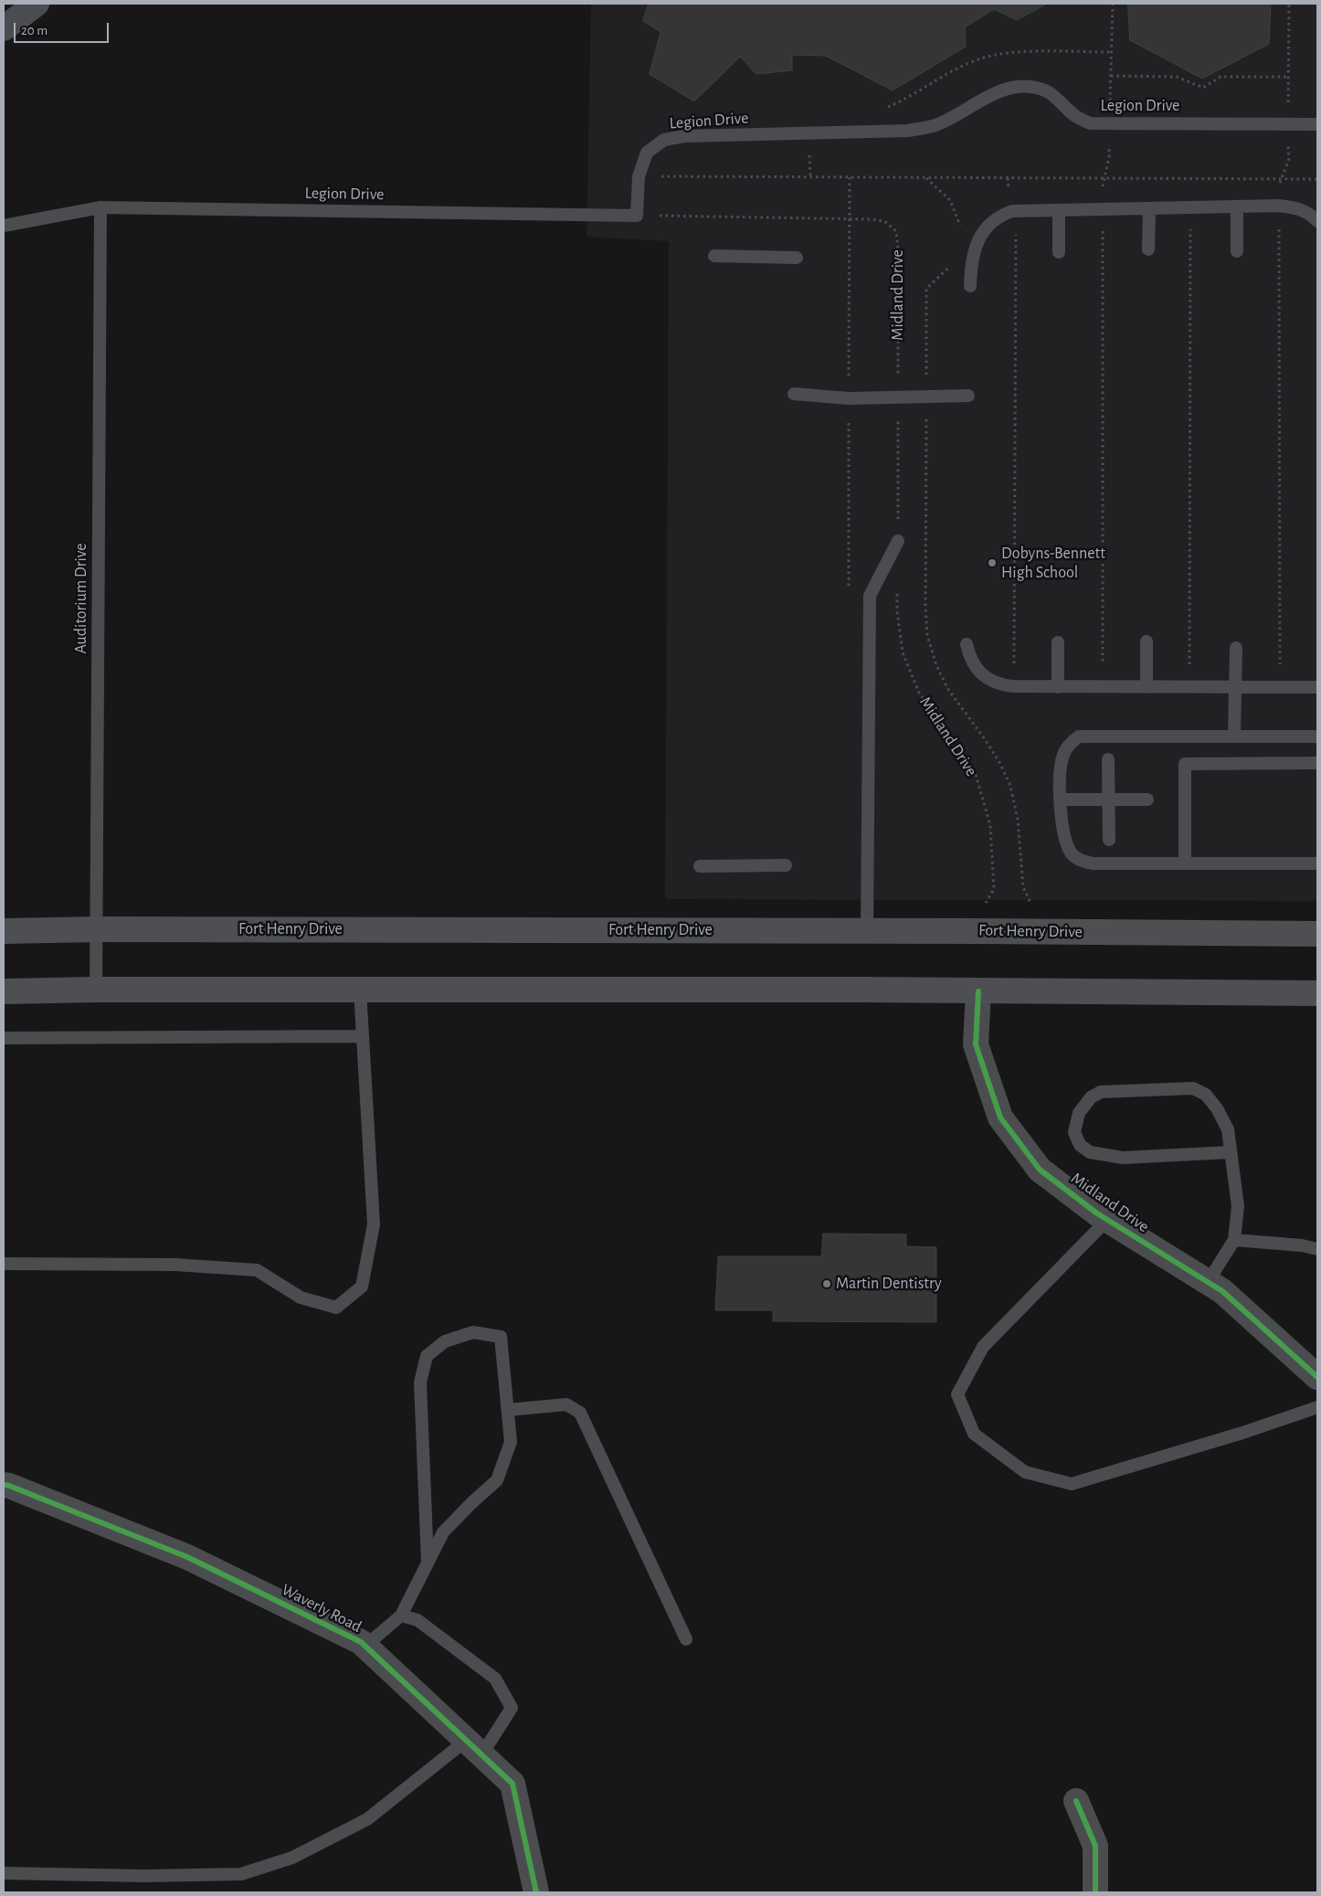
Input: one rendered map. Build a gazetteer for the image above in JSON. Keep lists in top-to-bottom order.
{
  "streets": {
    "main road": ["Fort Henry Drive"],
    "street": ["Midland Drive", "Waverly Road"],
    "lane": ["Legion Drive", "Auditorium Drive"]
  },
  "crossings": [
    ["Legion Drive", "Midland Drive"],
    ["Legion Drive", "Auditorium Drive"],
    ["Midland Drive", "Fort Henry Drive"],
    ["Auditorium Drive", "Fort Henry Drive"]
  ],
  "places": ["Dobyns-Bennett High School", "Martin Dentistry"],
  "scale_bar": "20 m"
}
